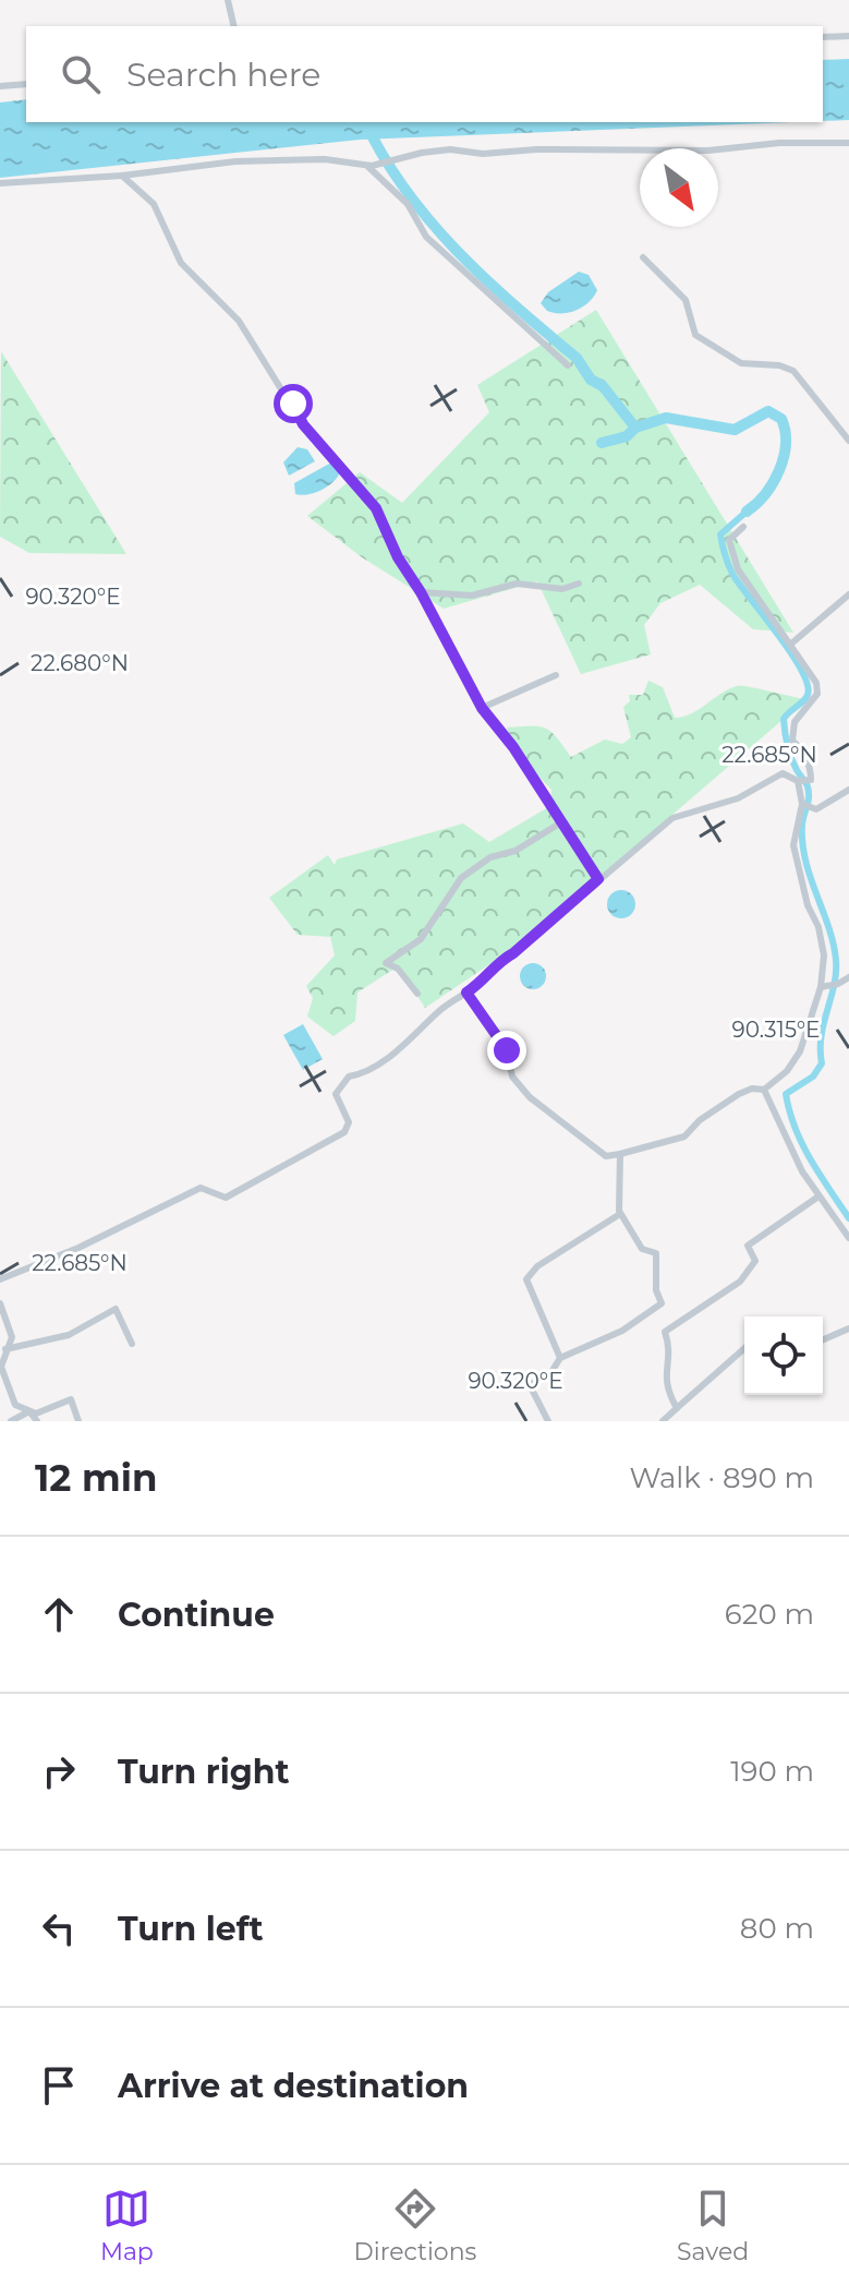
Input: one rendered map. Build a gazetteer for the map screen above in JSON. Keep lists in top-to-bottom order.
{
  "north": "bottom right",
  "page": {
    "search": "Search here",
    "heading": ["12 min", "Walk · 890 m"],
    "list": [
      ["Continue", "620 m"],
      ["Turn right", "190 m"],
      ["Turn left", "80 m"],
      "Arrive at destination"
    ],
    "nav": ["Map", "Directions", "Saved"]
  },
  "coordinates": [
    "90.320°E",
    "22.680°N",
    "22.685°N",
    "90.315°E"
  ]
}
